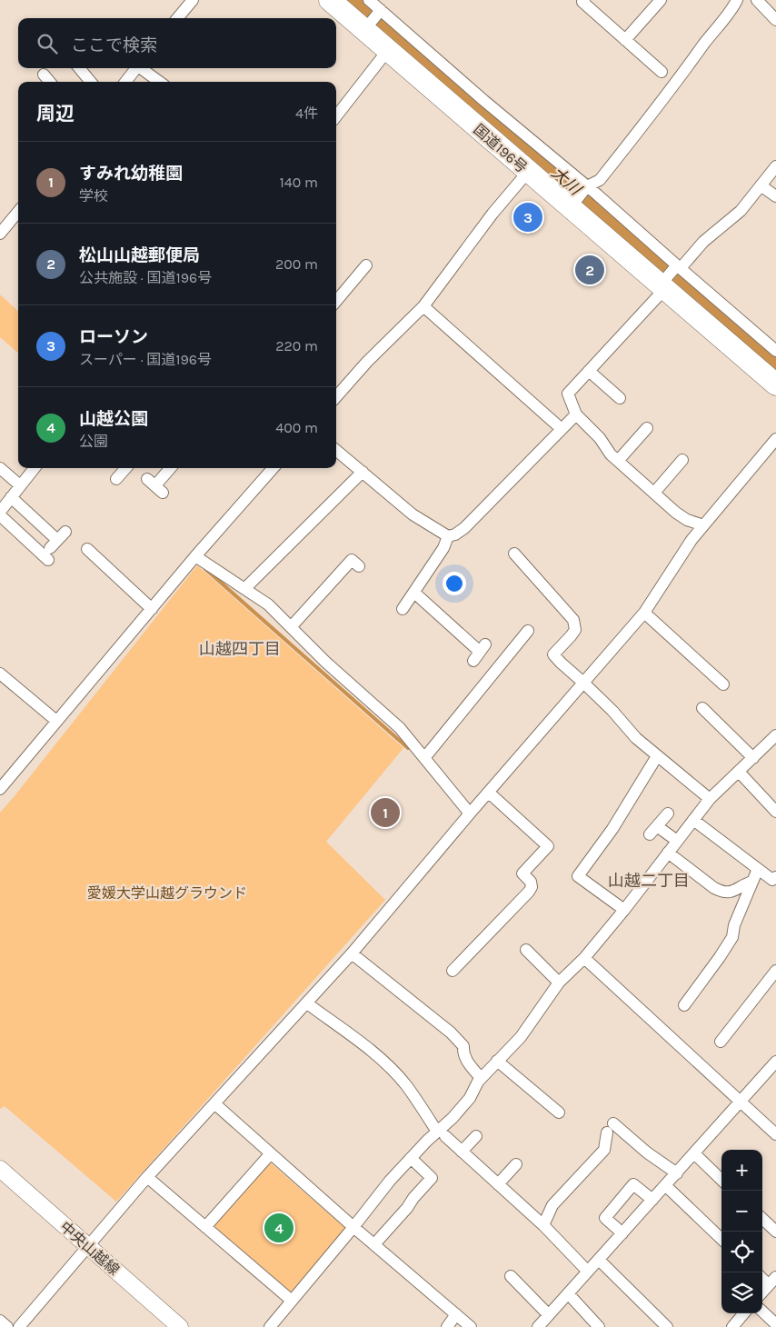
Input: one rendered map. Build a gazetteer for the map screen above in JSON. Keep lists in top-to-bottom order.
{
  "streets": {
    "highway": ["国道196号"],
    "street": ["中央山越線"]
  },
  "districts": ["山越四丁目", "山越二丁目"],
  "water": ["大川"],
  "parks": ["愛媛大学山越グラウンド"],
  "page": {
    "search": "ここで検索",
    "heading": ["周辺", "4件"],
    "list": [
      {
        "mark": "1",
        "name": "すみれ幼稚園",
        "note": "学校",
        "value": "140 m"
      },
      {
        "mark": "2",
        "name": "松山山越郵便局",
        "note": "公共施設 · 国道196号",
        "value": "200 m"
      },
      {
        "mark": "3",
        "name": "ローソン",
        "note": "スーパー · 国道196号",
        "value": "220 m"
      },
      {
        "mark": "4",
        "name": "山越公園",
        "note": "公園",
        "value": "400 m"
      }
    ],
    "pins": [
      "3",
      "2",
      "1",
      "4"
    ],
    "map_buttons": ["+", "−"]
  }
}
